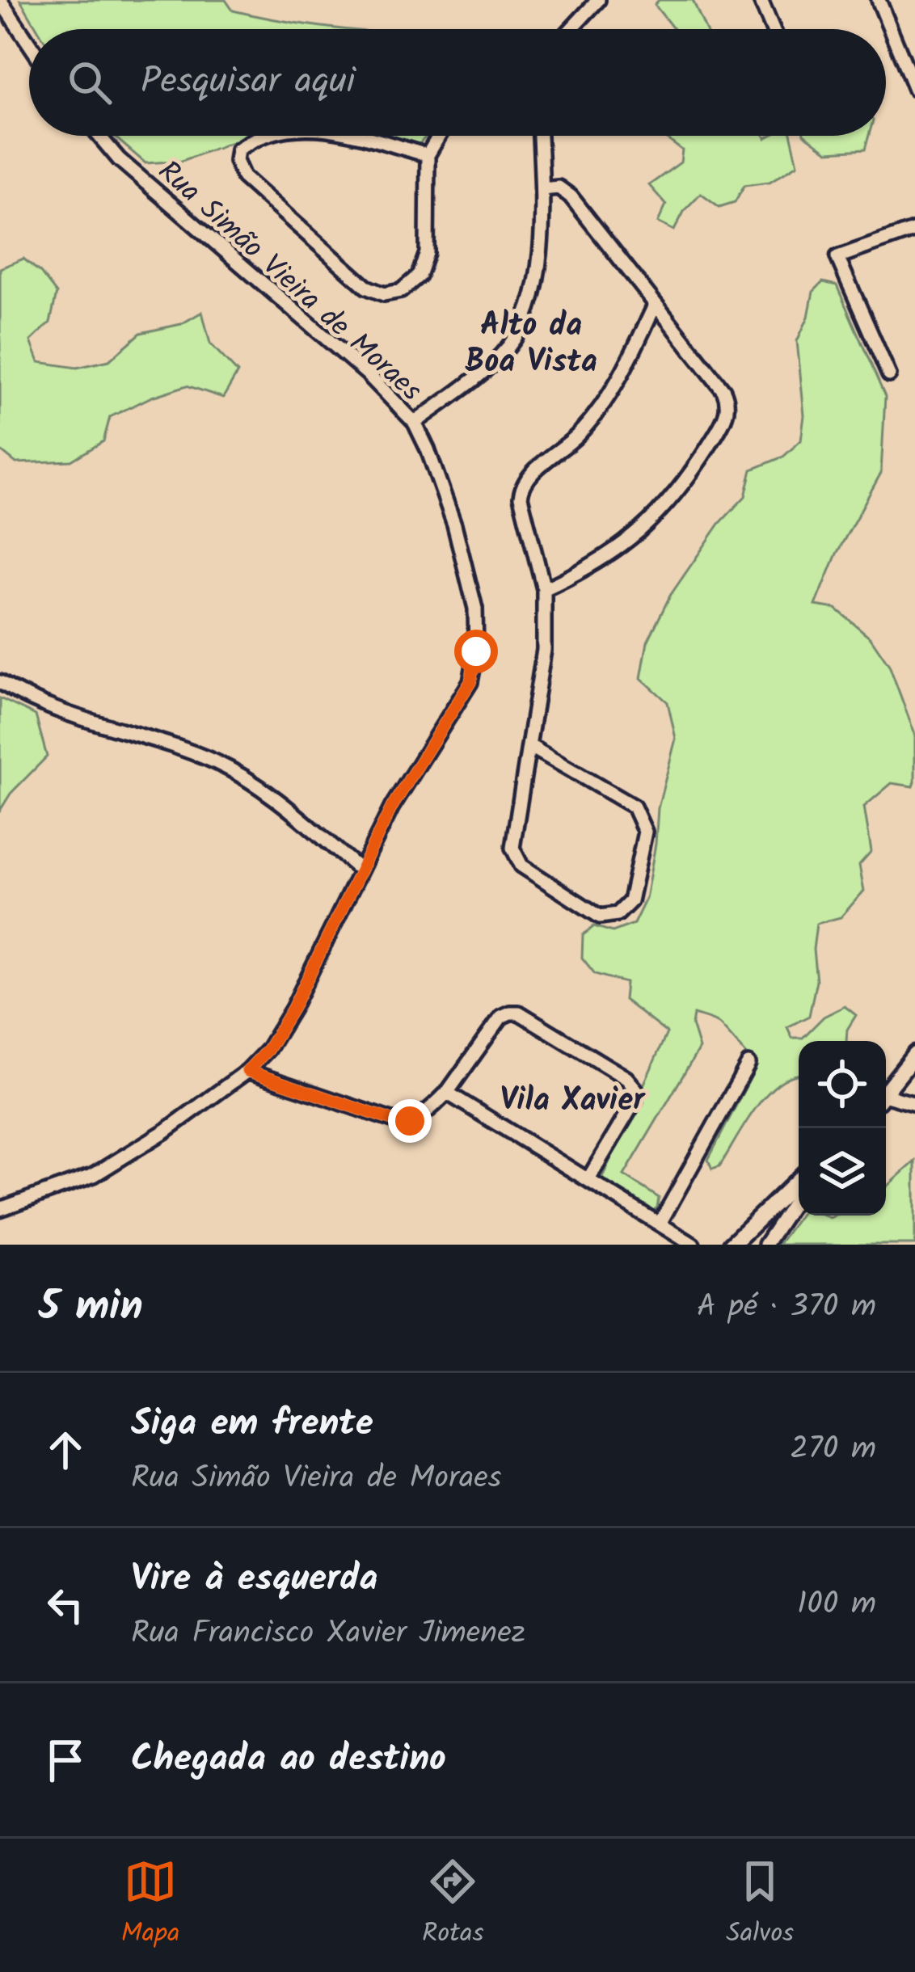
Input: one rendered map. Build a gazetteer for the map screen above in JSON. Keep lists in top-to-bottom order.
{
  "streets": {
    "street": ["Rua Simão Vieira de Moraes"]
  },
  "districts": ["Alto da Boa Vista", "Vila Xavier"],
  "page": {
    "search": "Pesquisar aqui",
    "heading": ["5 min", "A pé · 370 m"],
    "list": [
      ["Siga em frente", "Rua Simão Vieira de Moraes", "270 m"],
      ["Vire à esquerda", "Rua Francisco Xavier Jimenez", "100 m"],
      "Chegada ao destino"
    ],
    "nav": ["Mapa", "Rotas", "Salvos"]
  }
}
